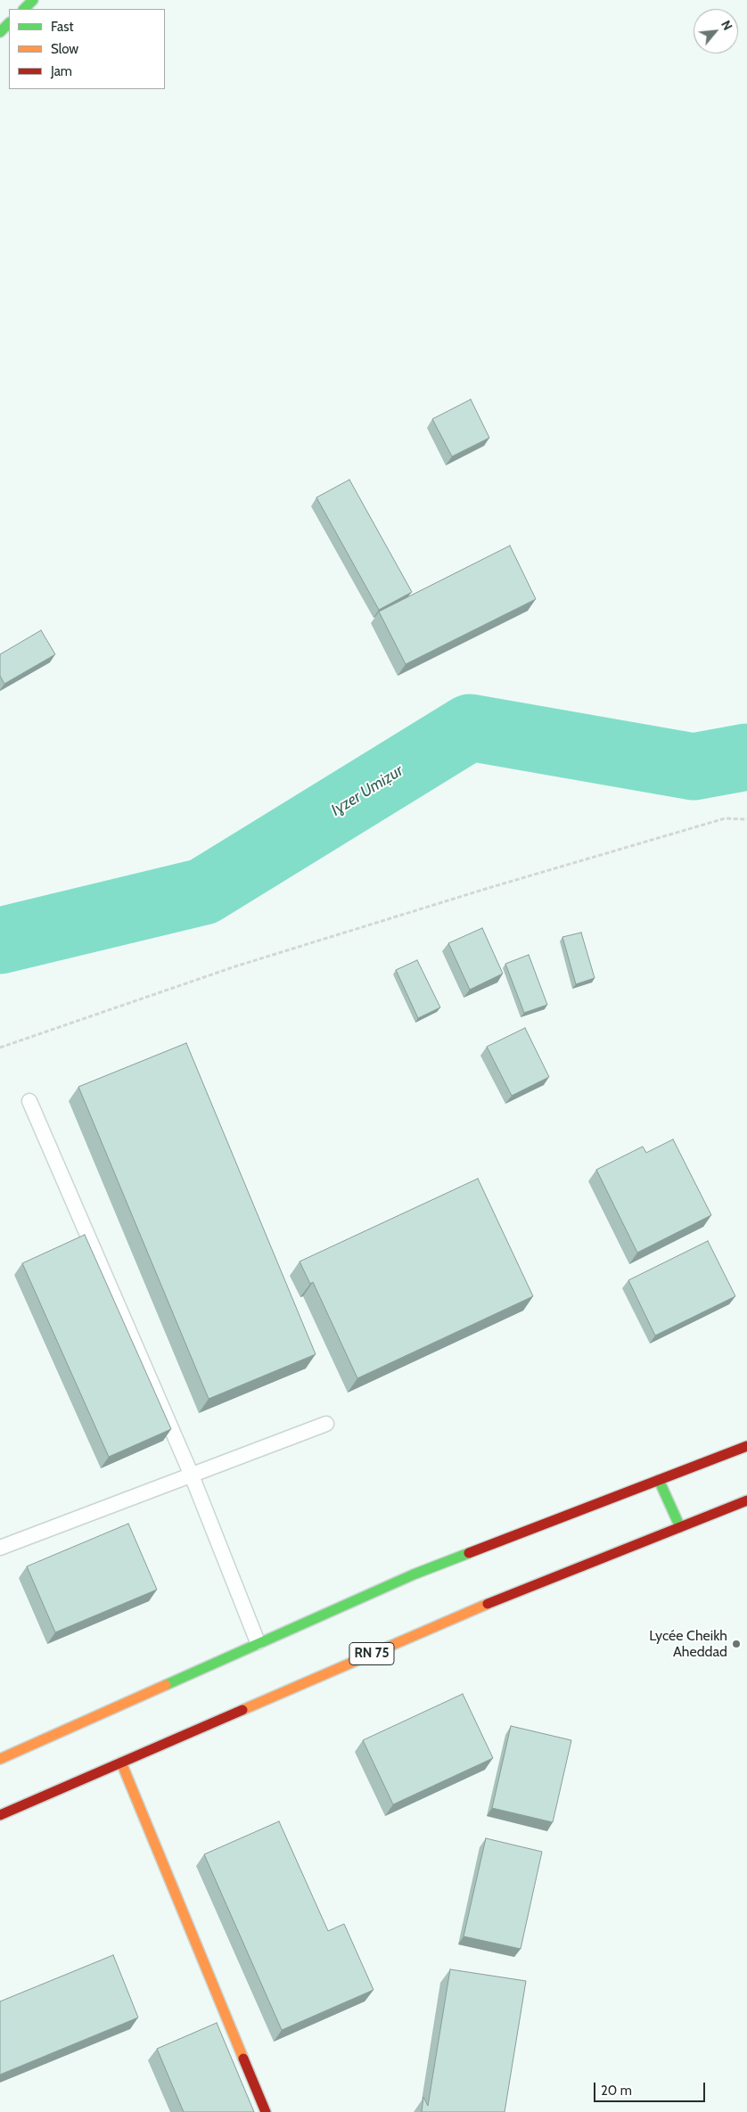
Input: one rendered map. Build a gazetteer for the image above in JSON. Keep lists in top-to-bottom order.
{
  "streets": {
    "main road": ["RN 75"]
  },
  "water": ["Iɣzer Umiẓur"],
  "places": ["Lycée Cheikh Aheddad"],
  "legend": ["Fast", "Slow", "Jam"],
  "scale_bar": "20 m",
  "north": "top right"
}
